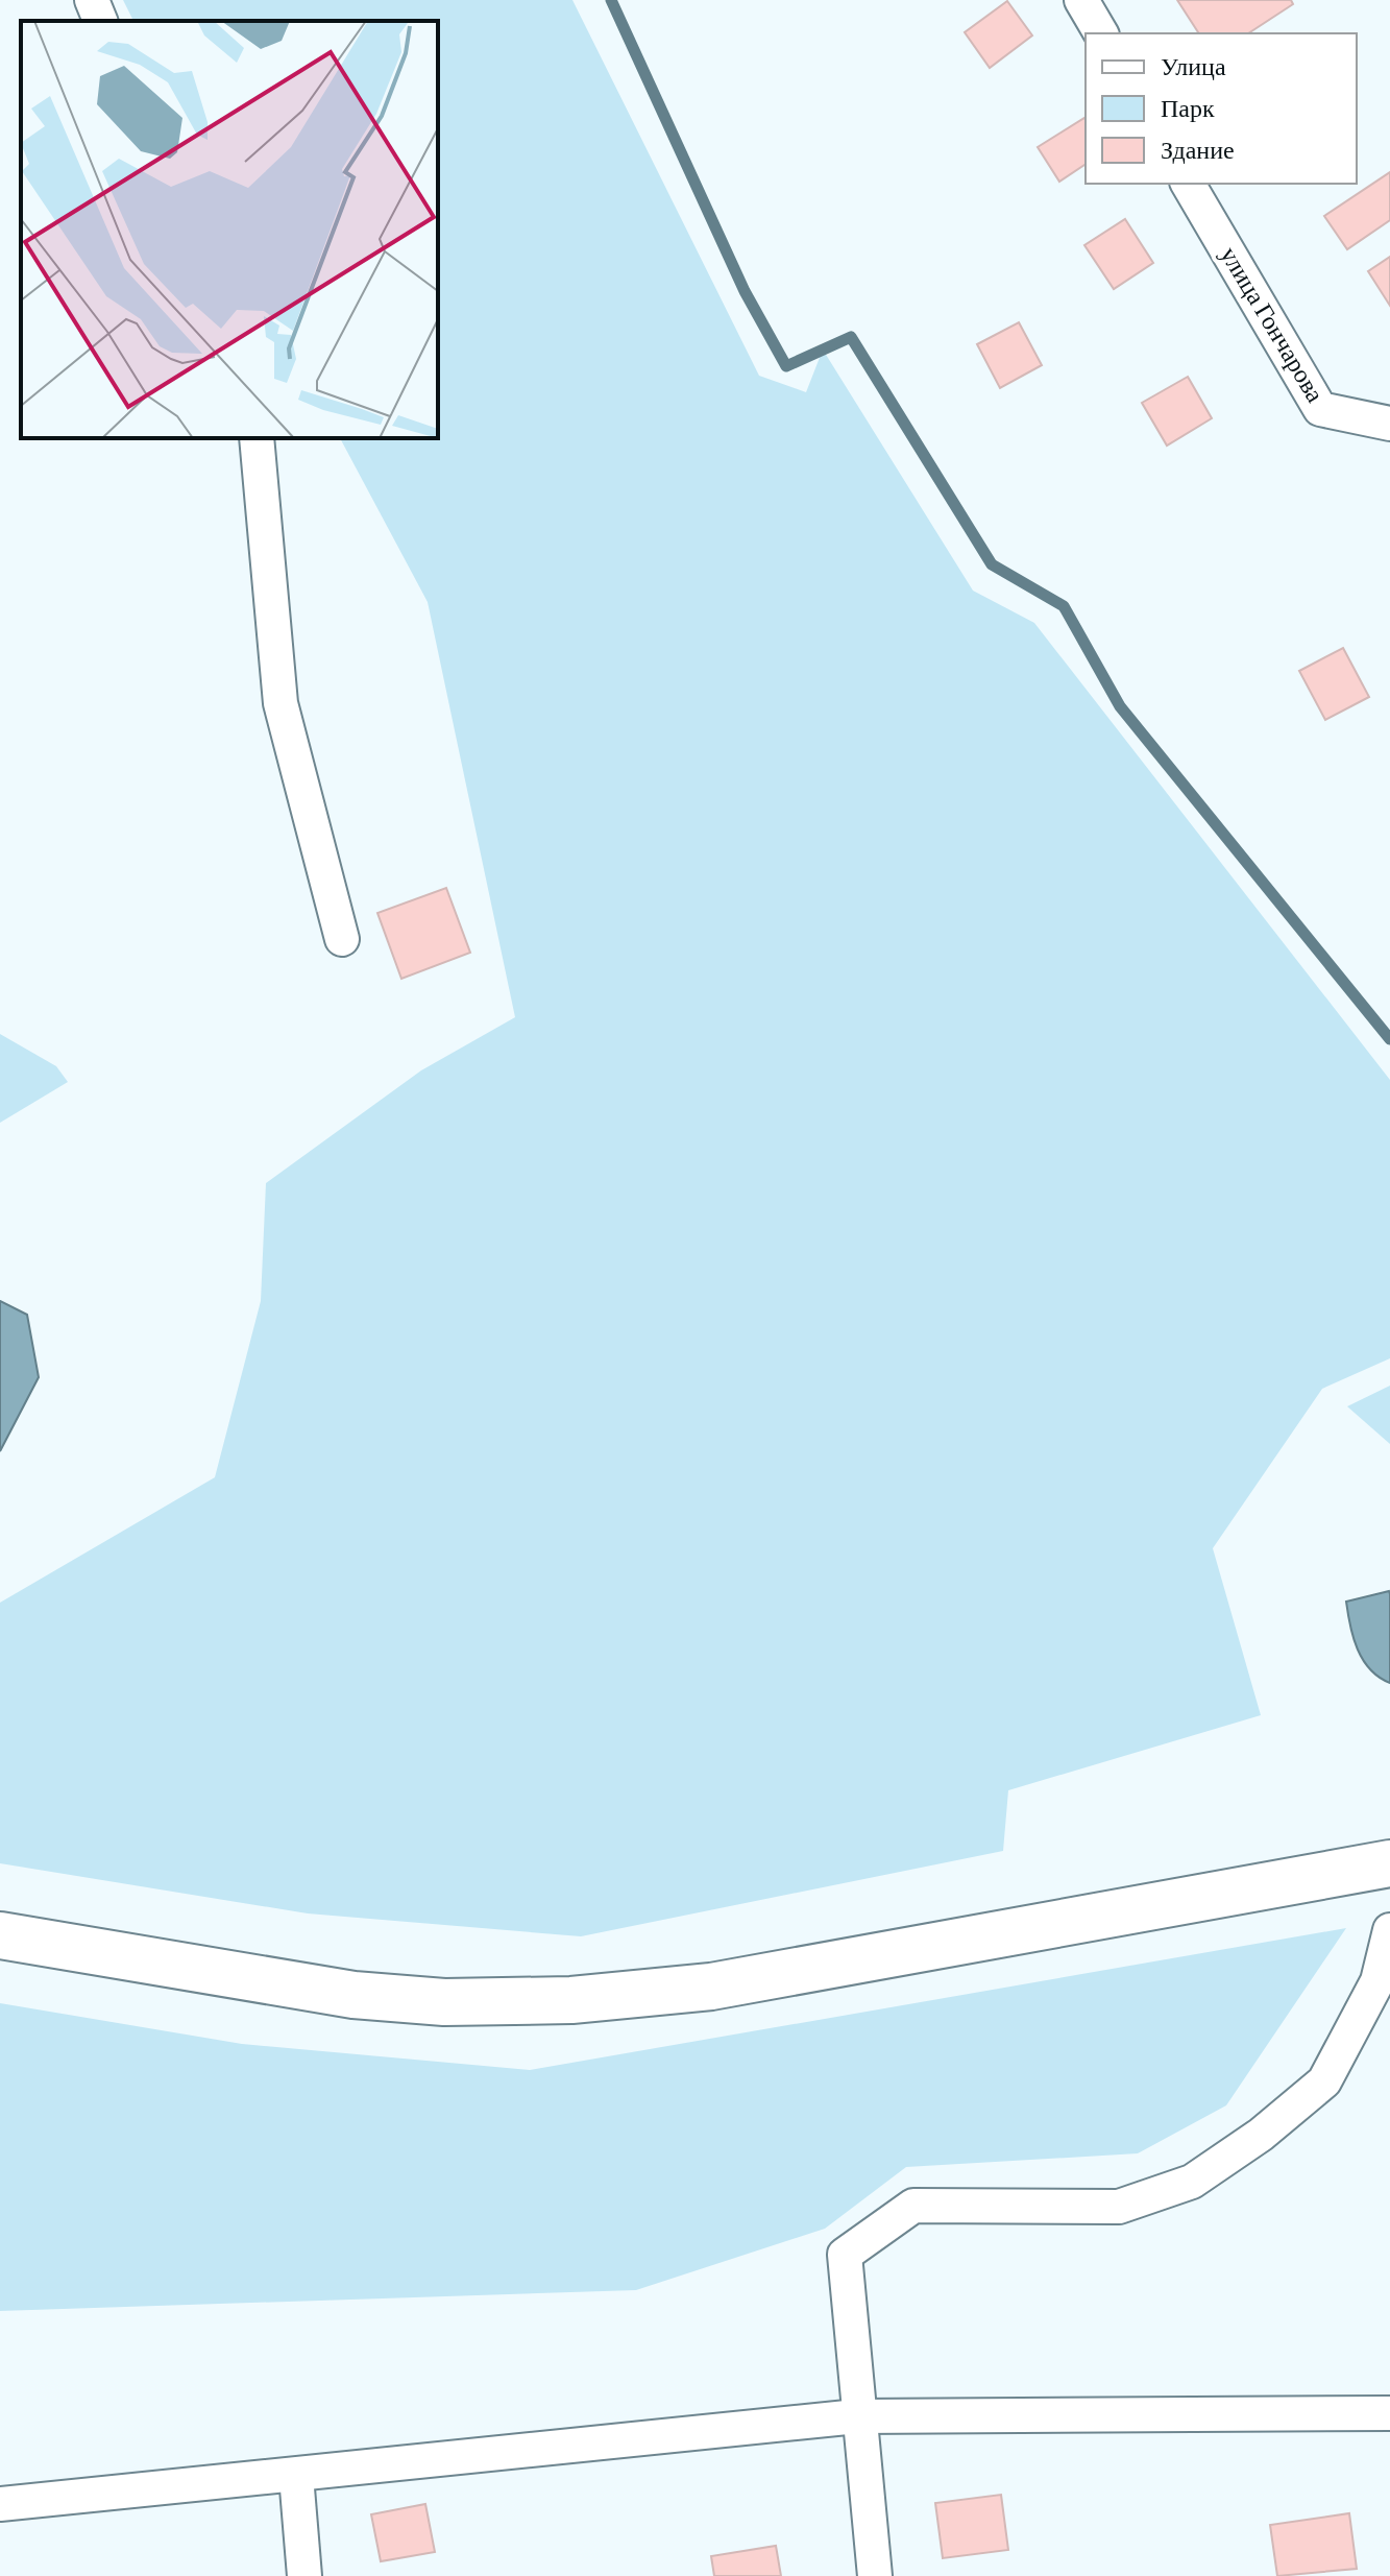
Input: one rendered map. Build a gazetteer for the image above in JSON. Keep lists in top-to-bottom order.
{
  "streets": {
    "street": ["улица Гончарова"]
  },
  "legend": ["Улица", "Парк", "Здание"]
}
